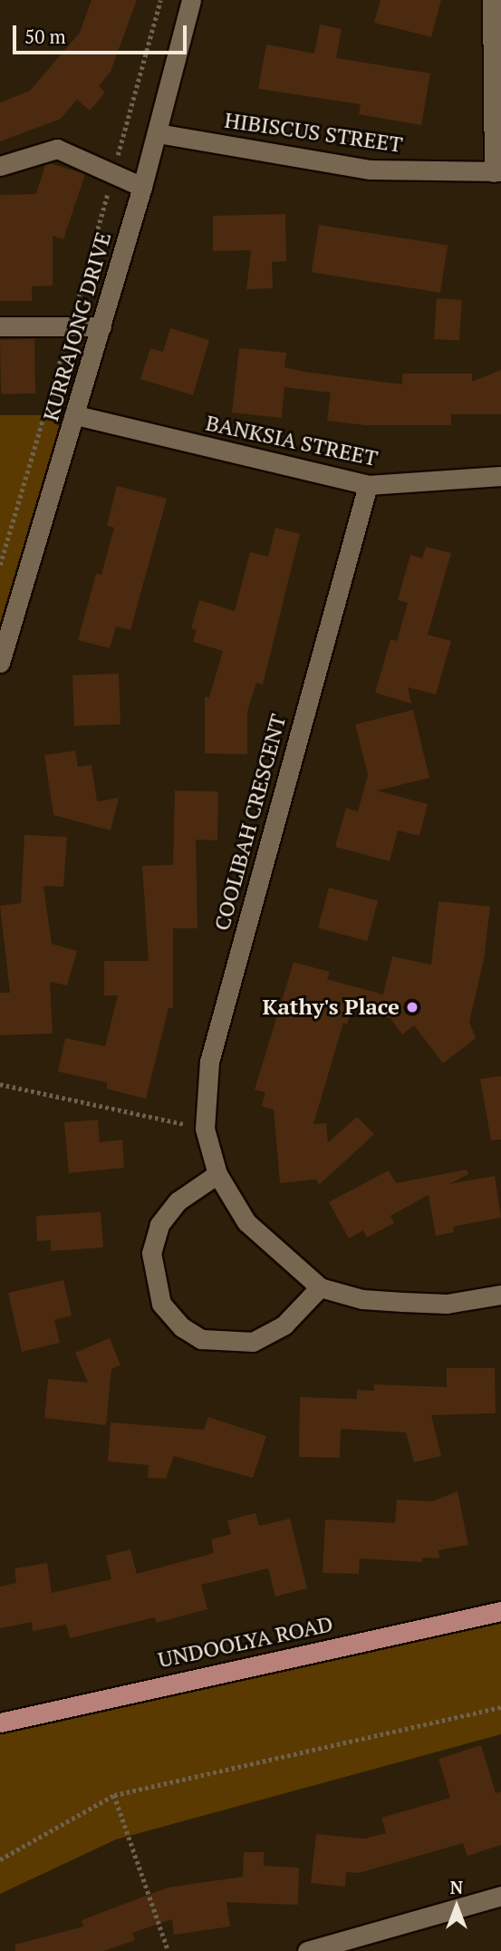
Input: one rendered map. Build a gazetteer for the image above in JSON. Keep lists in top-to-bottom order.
{
  "streets": {
    "main road": ["UNDOOLYA ROAD"],
    "street": [
      "HIBISCUS STREET",
      "KURRAJONG DRIVE",
      "BANKSIA STREET",
      "COOLIBAH CRESCENT"
    ]
  },
  "crossings": [
    ["HIBISCUS STREET", "KURRAJONG DRIVE"],
    ["KURRAJONG DRIVE", "BANKSIA STREET"],
    ["BANKSIA STREET", "COOLIBAH CRESCENT"]
  ],
  "places": ["Kathy's Place"],
  "scale_bar": "50 m",
  "north": "top"
}
